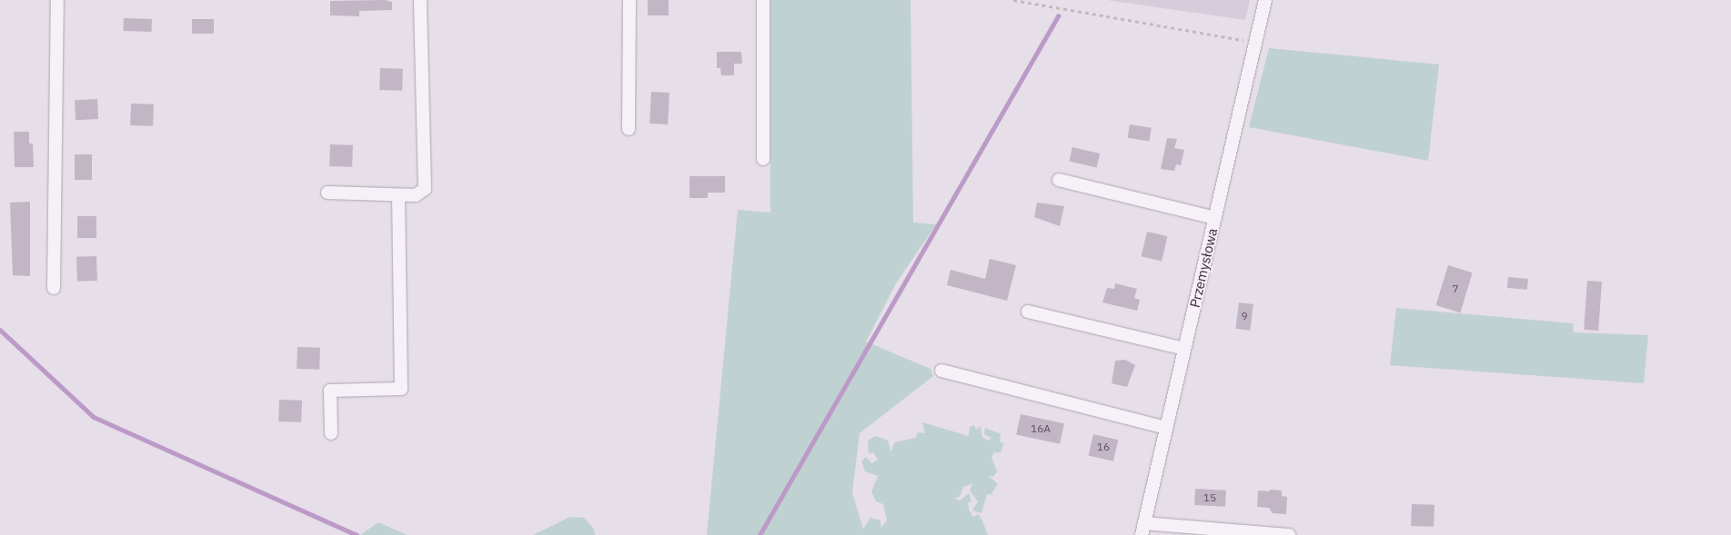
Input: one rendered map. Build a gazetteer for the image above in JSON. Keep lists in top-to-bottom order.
{
  "streets": {
    "street": ["Przemysłowa"]
  },
  "house_numbers": [
    "7",
    "9",
    "16A",
    "16",
    "15"
  ]
}
